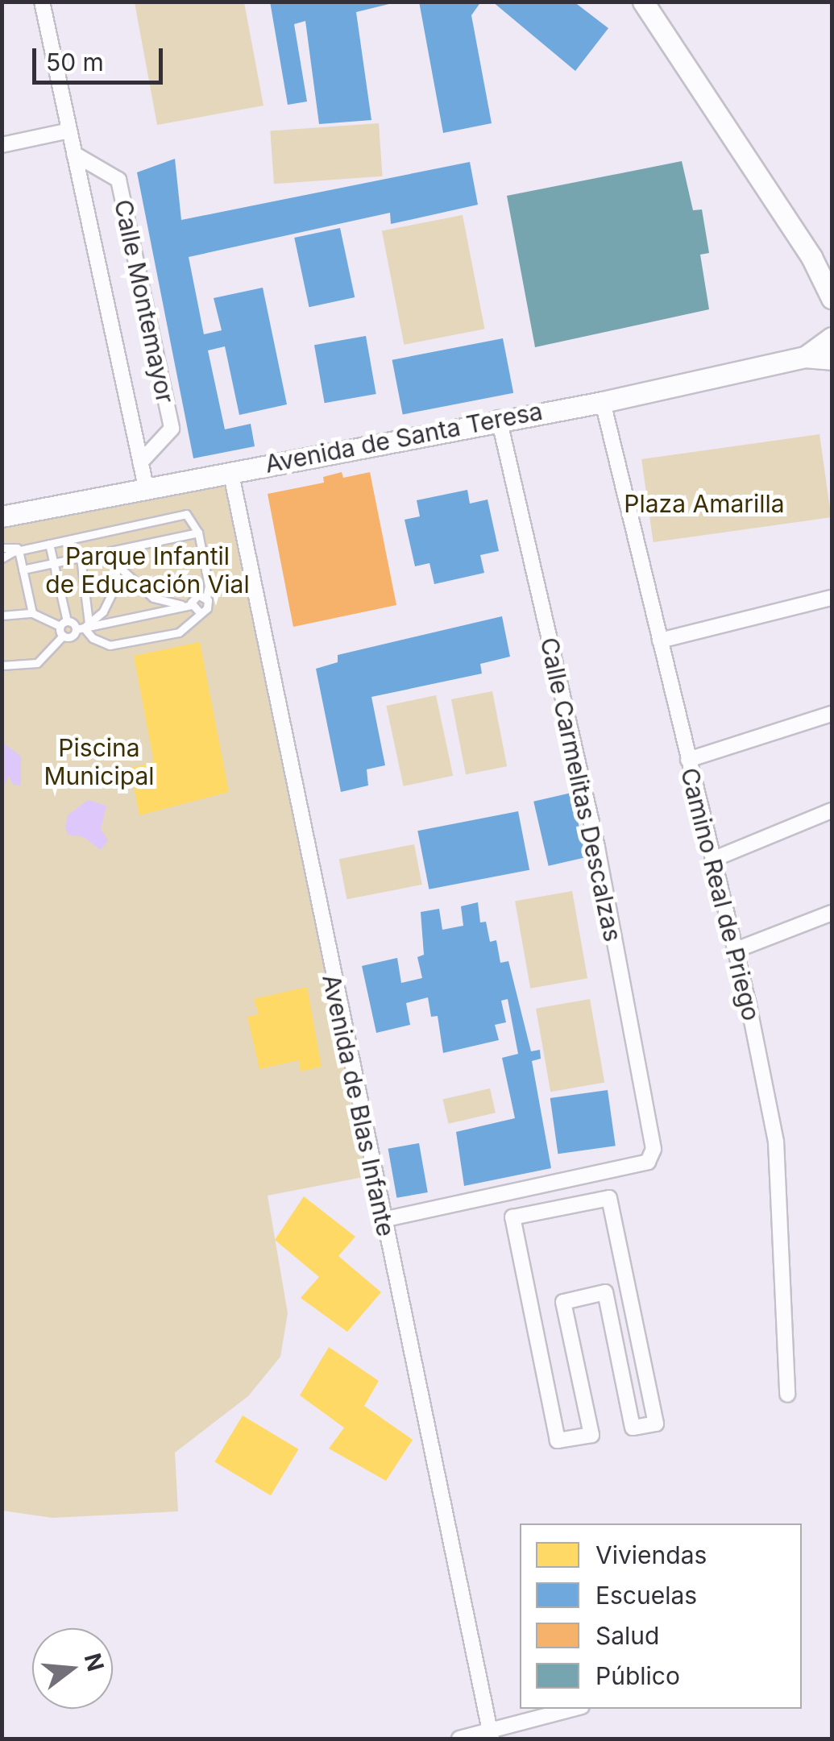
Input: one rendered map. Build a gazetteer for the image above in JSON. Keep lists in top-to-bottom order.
{
  "streets": {
    "street": [
      "Calle Montemayor",
      "Avenida de Santa Teresa",
      "Calle Carmelitas Descalzas",
      "Camino Real de Priego",
      "Avenida de Blas Infante"
    ]
  },
  "crossings": [
    ["Calle Montemayor", "Avenida de Santa Teresa"],
    ["Avenida de Santa Teresa", "Calle Carmelitas Descalzas"],
    ["Avenida de Santa Teresa", "Camino Real de Priego"],
    ["Avenida de Santa Teresa", "Avenida de Blas Infante"],
    ["Calle Carmelitas Descalzas", "Avenida de Blas Infante"]
  ],
  "parks": ["Plaza Amarilla", "Parque Infantil de Educación Vial", "Piscina Municipal"],
  "legend": [
    "Viviendas",
    "Escuelas",
    "Salud",
    "Público"
  ],
  "scale_bar": "50 m",
  "north": "right"
}
